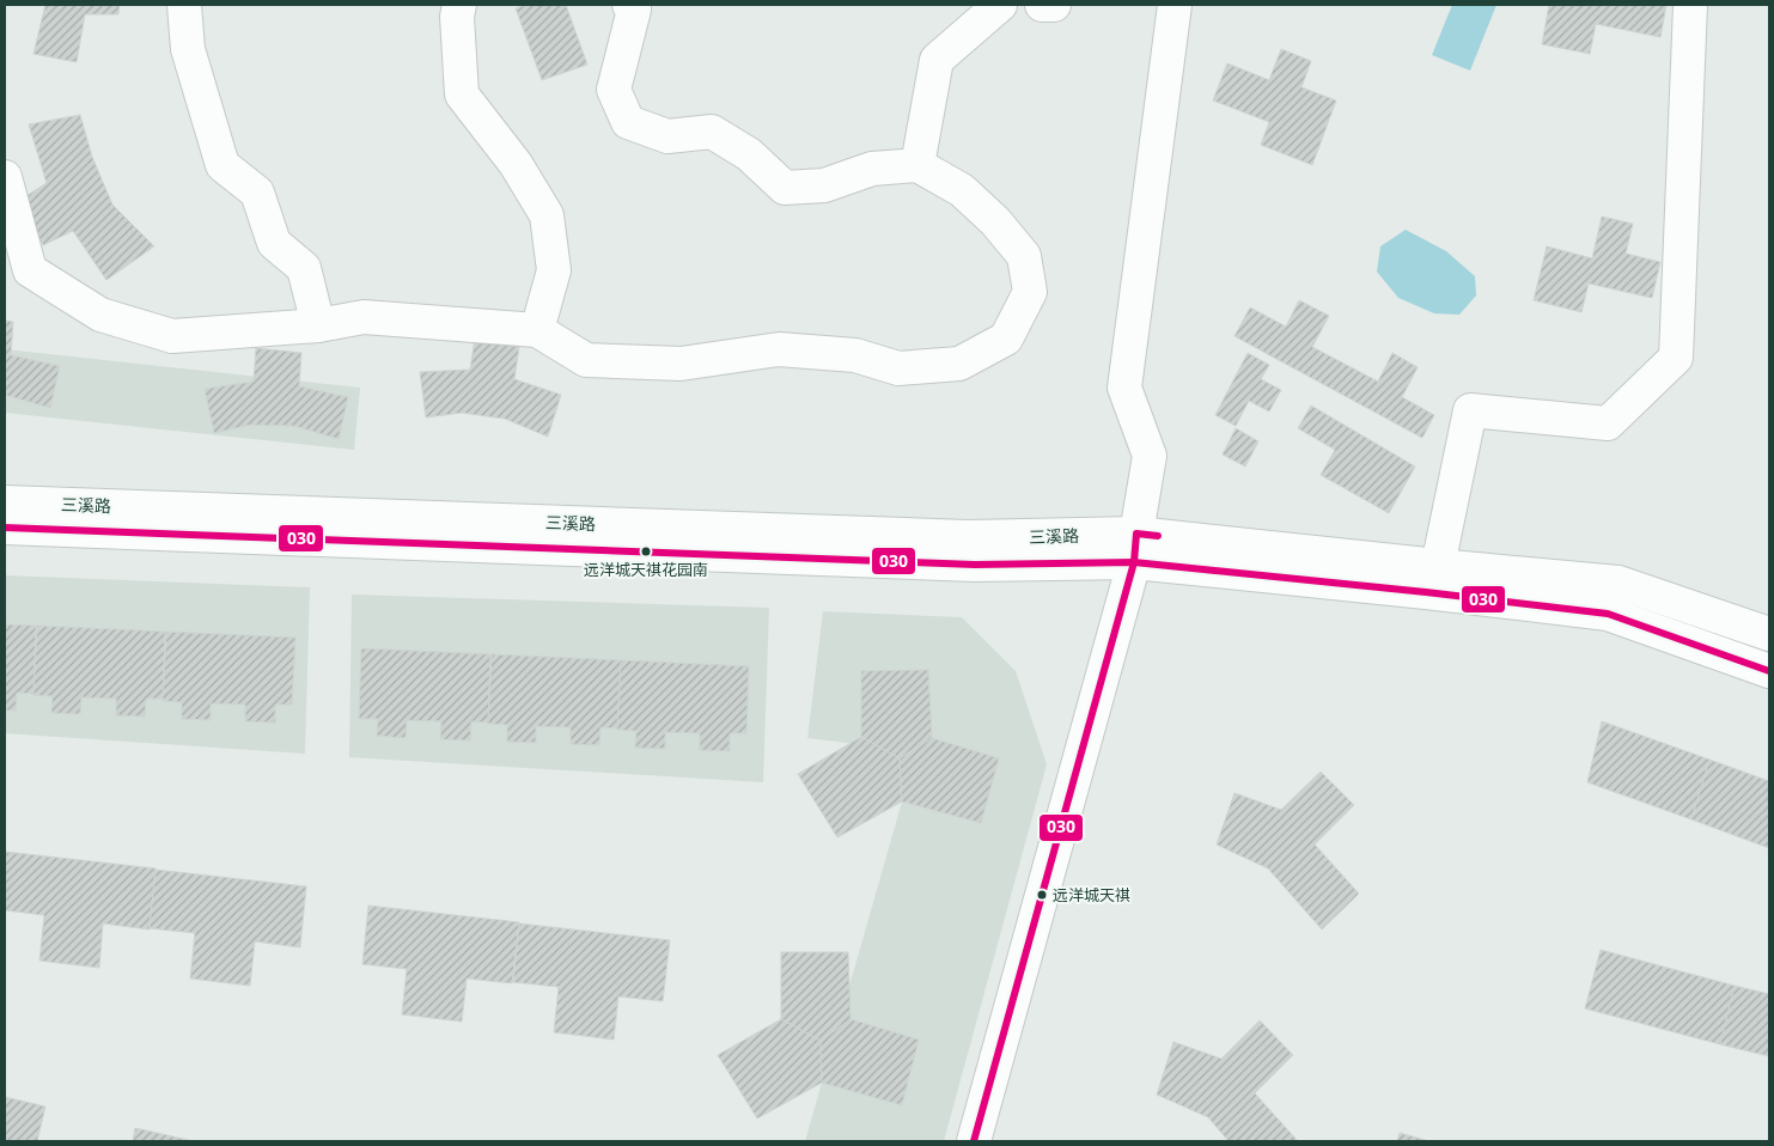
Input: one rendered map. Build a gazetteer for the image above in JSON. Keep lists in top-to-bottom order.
{
  "streets": {
    "street": ["三溪路"]
  },
  "places": ["远洋城天祺花园南", "远洋城天祺"],
  "lines": ["transit line 030"]
}
